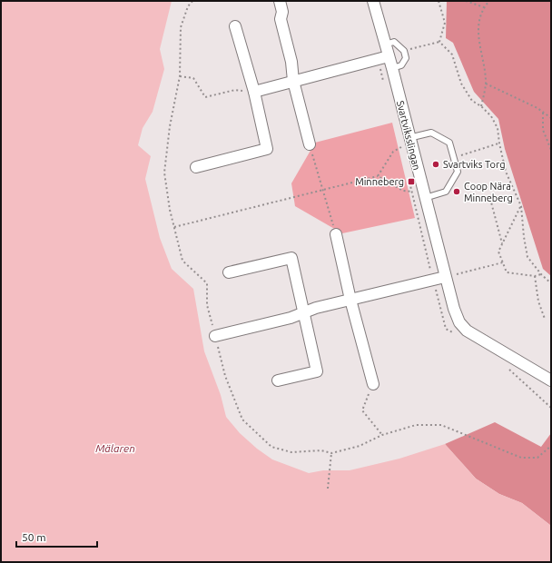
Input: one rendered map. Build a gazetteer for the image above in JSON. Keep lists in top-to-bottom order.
{
  "streets": {
    "street": ["Svartviksslingan"]
  },
  "water": ["Mälaren"],
  "places": {
    "other": ["Svartviks Torg", "Coop Nära Minneberg"],
    "transit": ["Minneberg"]
  },
  "scale_bar": "50 m"
}
